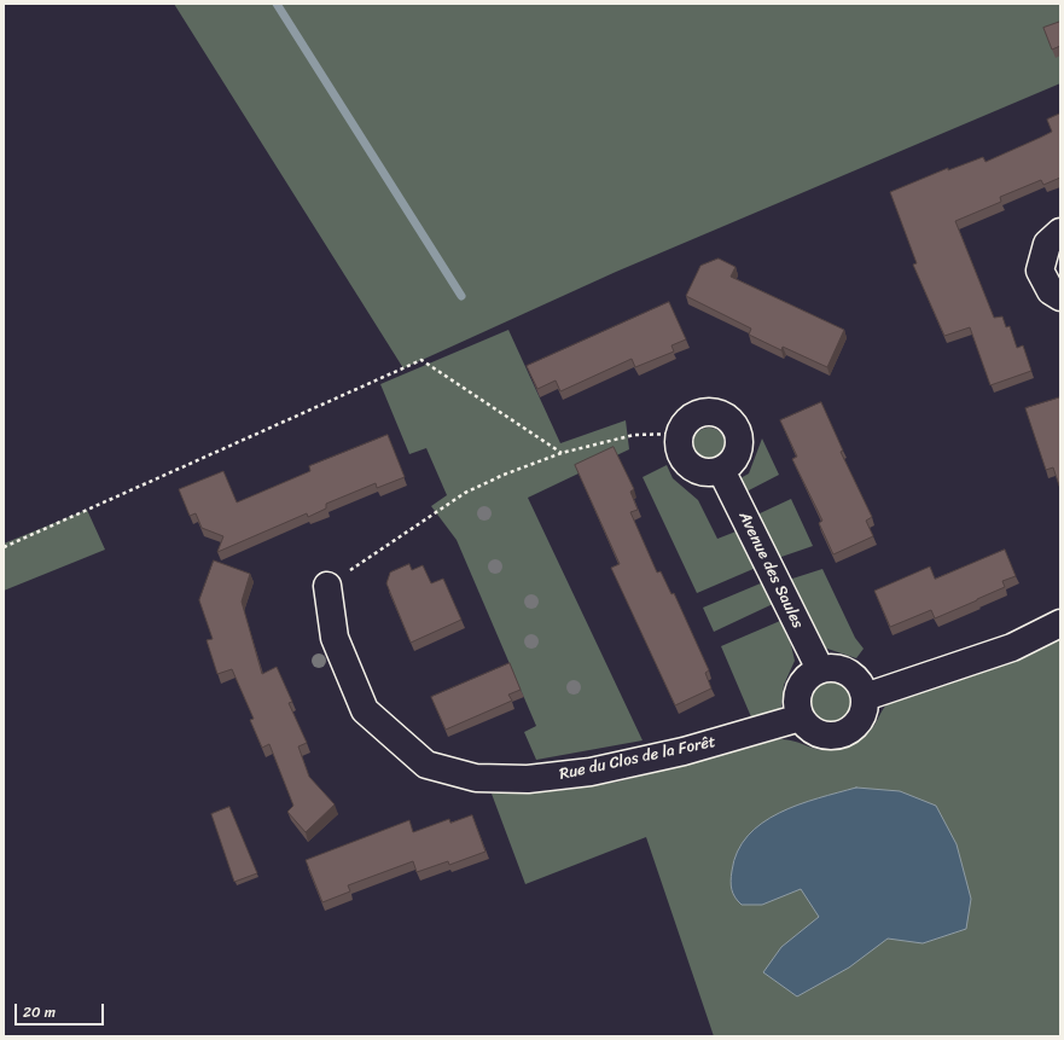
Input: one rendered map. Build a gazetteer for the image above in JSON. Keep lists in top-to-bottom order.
{
  "streets": {
    "street": ["Avenue des Saules", "Rue du Clos de la Forêt"]
  },
  "crossings": [
    ["Avenue des Saules", "Rue du Clos de la Forêt"]
  ],
  "scale_bar": "20 m"
}
